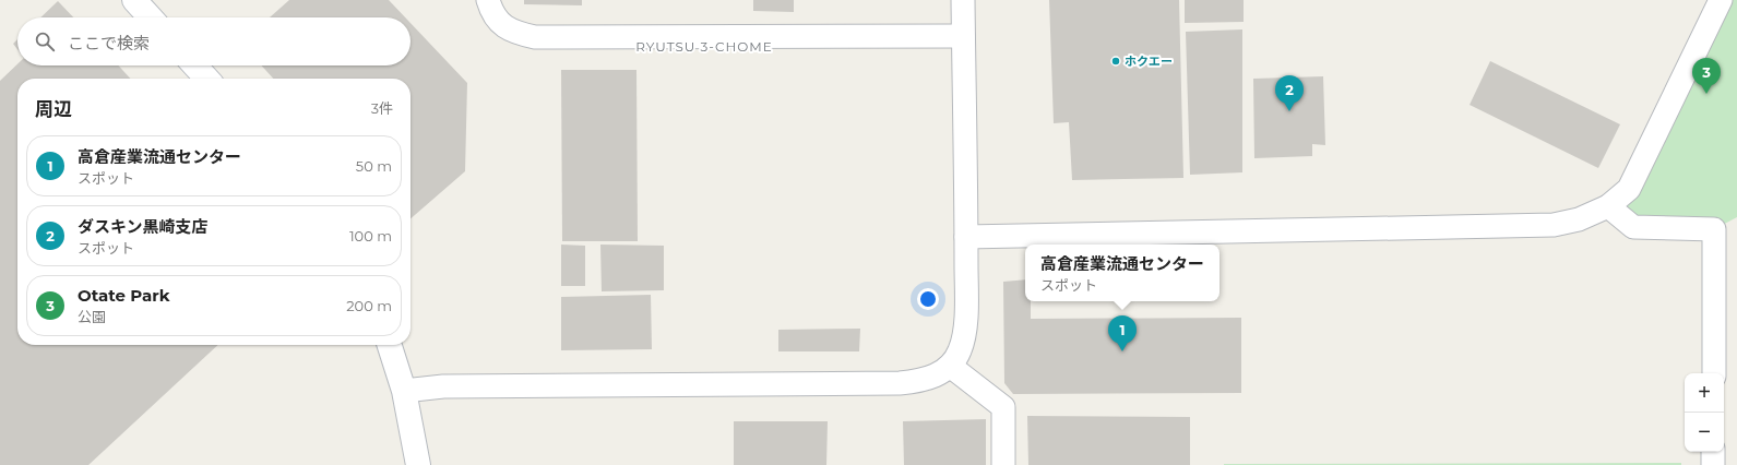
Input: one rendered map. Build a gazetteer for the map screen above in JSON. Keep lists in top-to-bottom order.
{
  "districts": ["RYUTSU 3-CHOME"],
  "places": ["ホクエー"],
  "page": {
    "search": "ここで検索",
    "pins": ["3", "2", "1"],
    "heading": ["周辺", "3件"],
    "list": [
      {
        "mark": "1",
        "name": "高倉産業流通センター",
        "note": "スポット",
        "value": "50 m"
      },
      {
        "mark": "2",
        "name": "ダスキン黒崎支店",
        "note": "スポット",
        "value": "100 m"
      },
      {
        "mark": "3",
        "name": "Otate Park",
        "note": "公園",
        "value": "200 m"
      }
    ],
    "popup": ["高倉産業流通センター", "スポット"],
    "map_buttons": ["+", "−"]
  }
}
